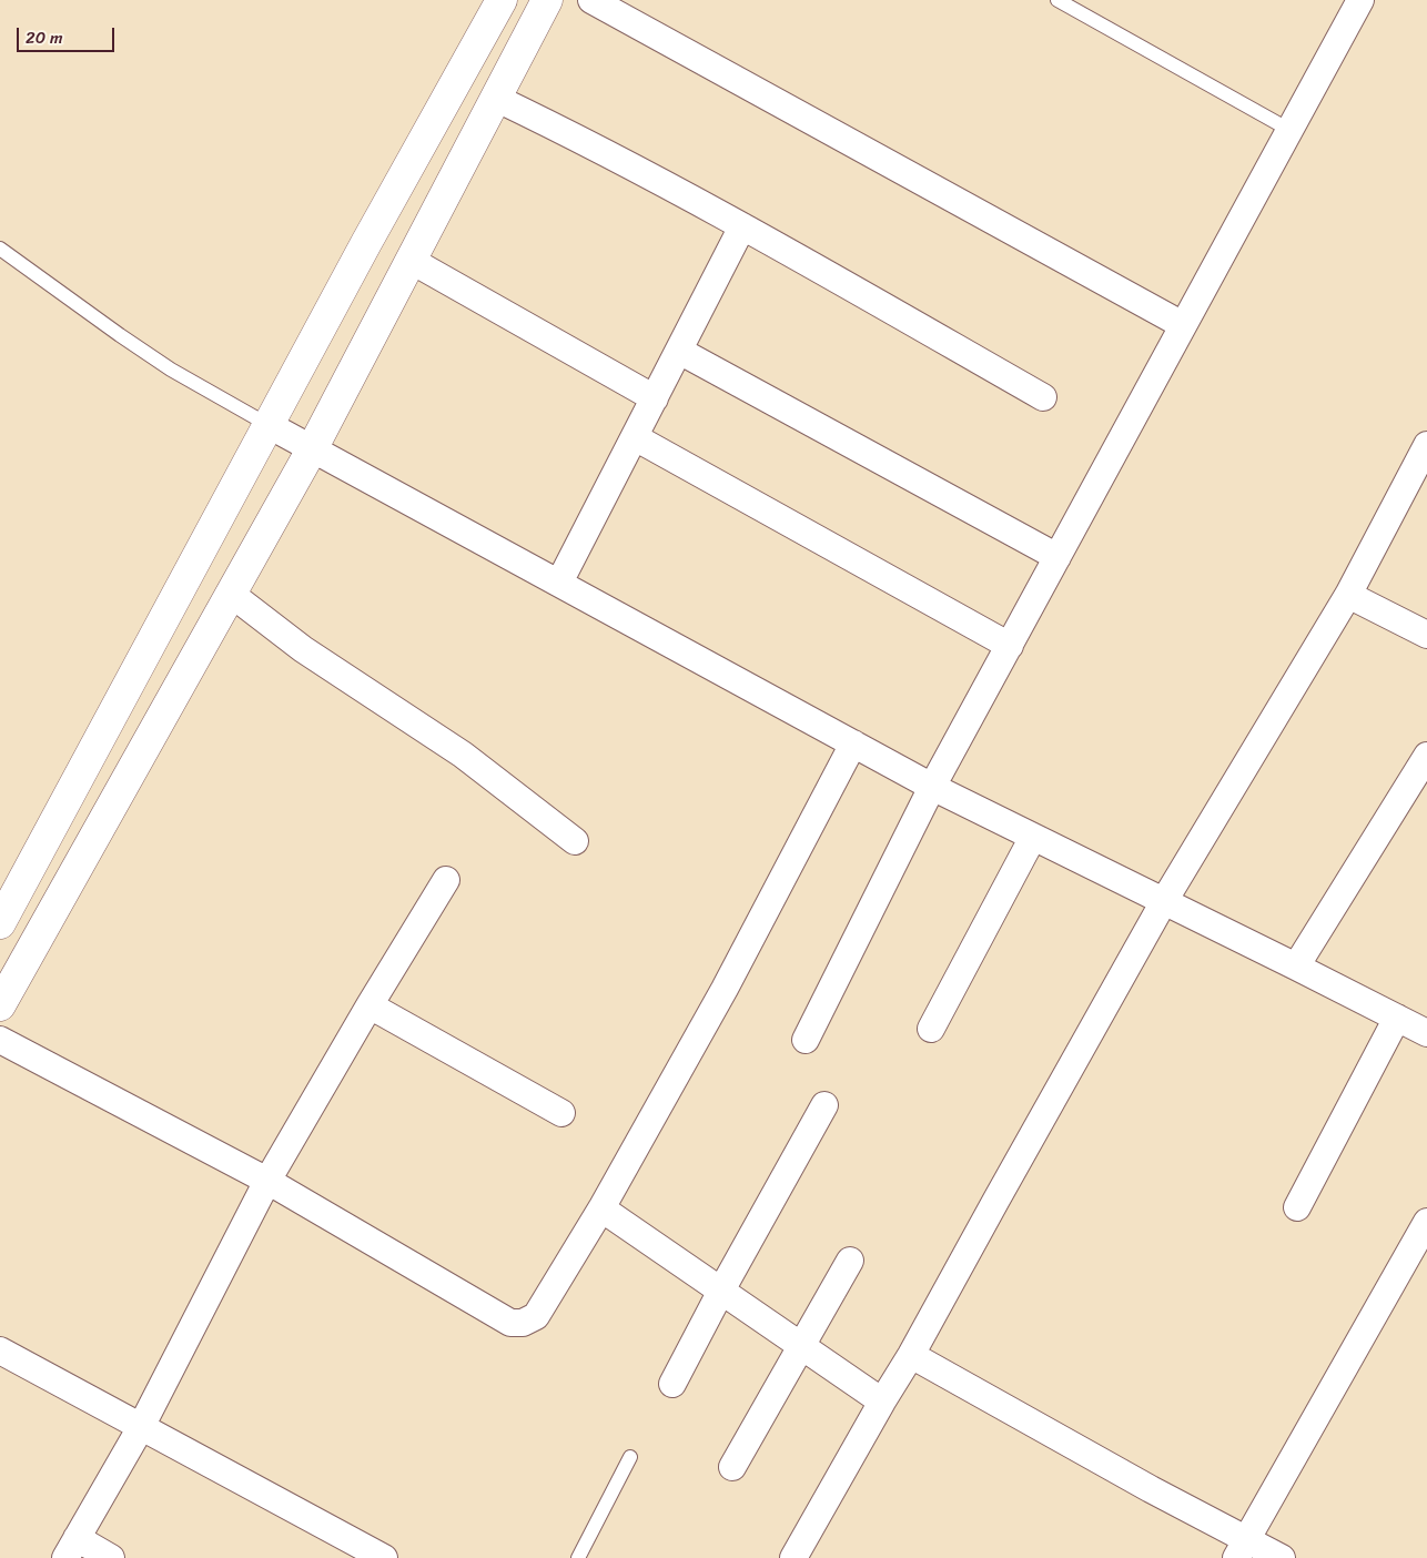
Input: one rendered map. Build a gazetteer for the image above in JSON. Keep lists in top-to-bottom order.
{
  "scale_bar": "20 m"
}
